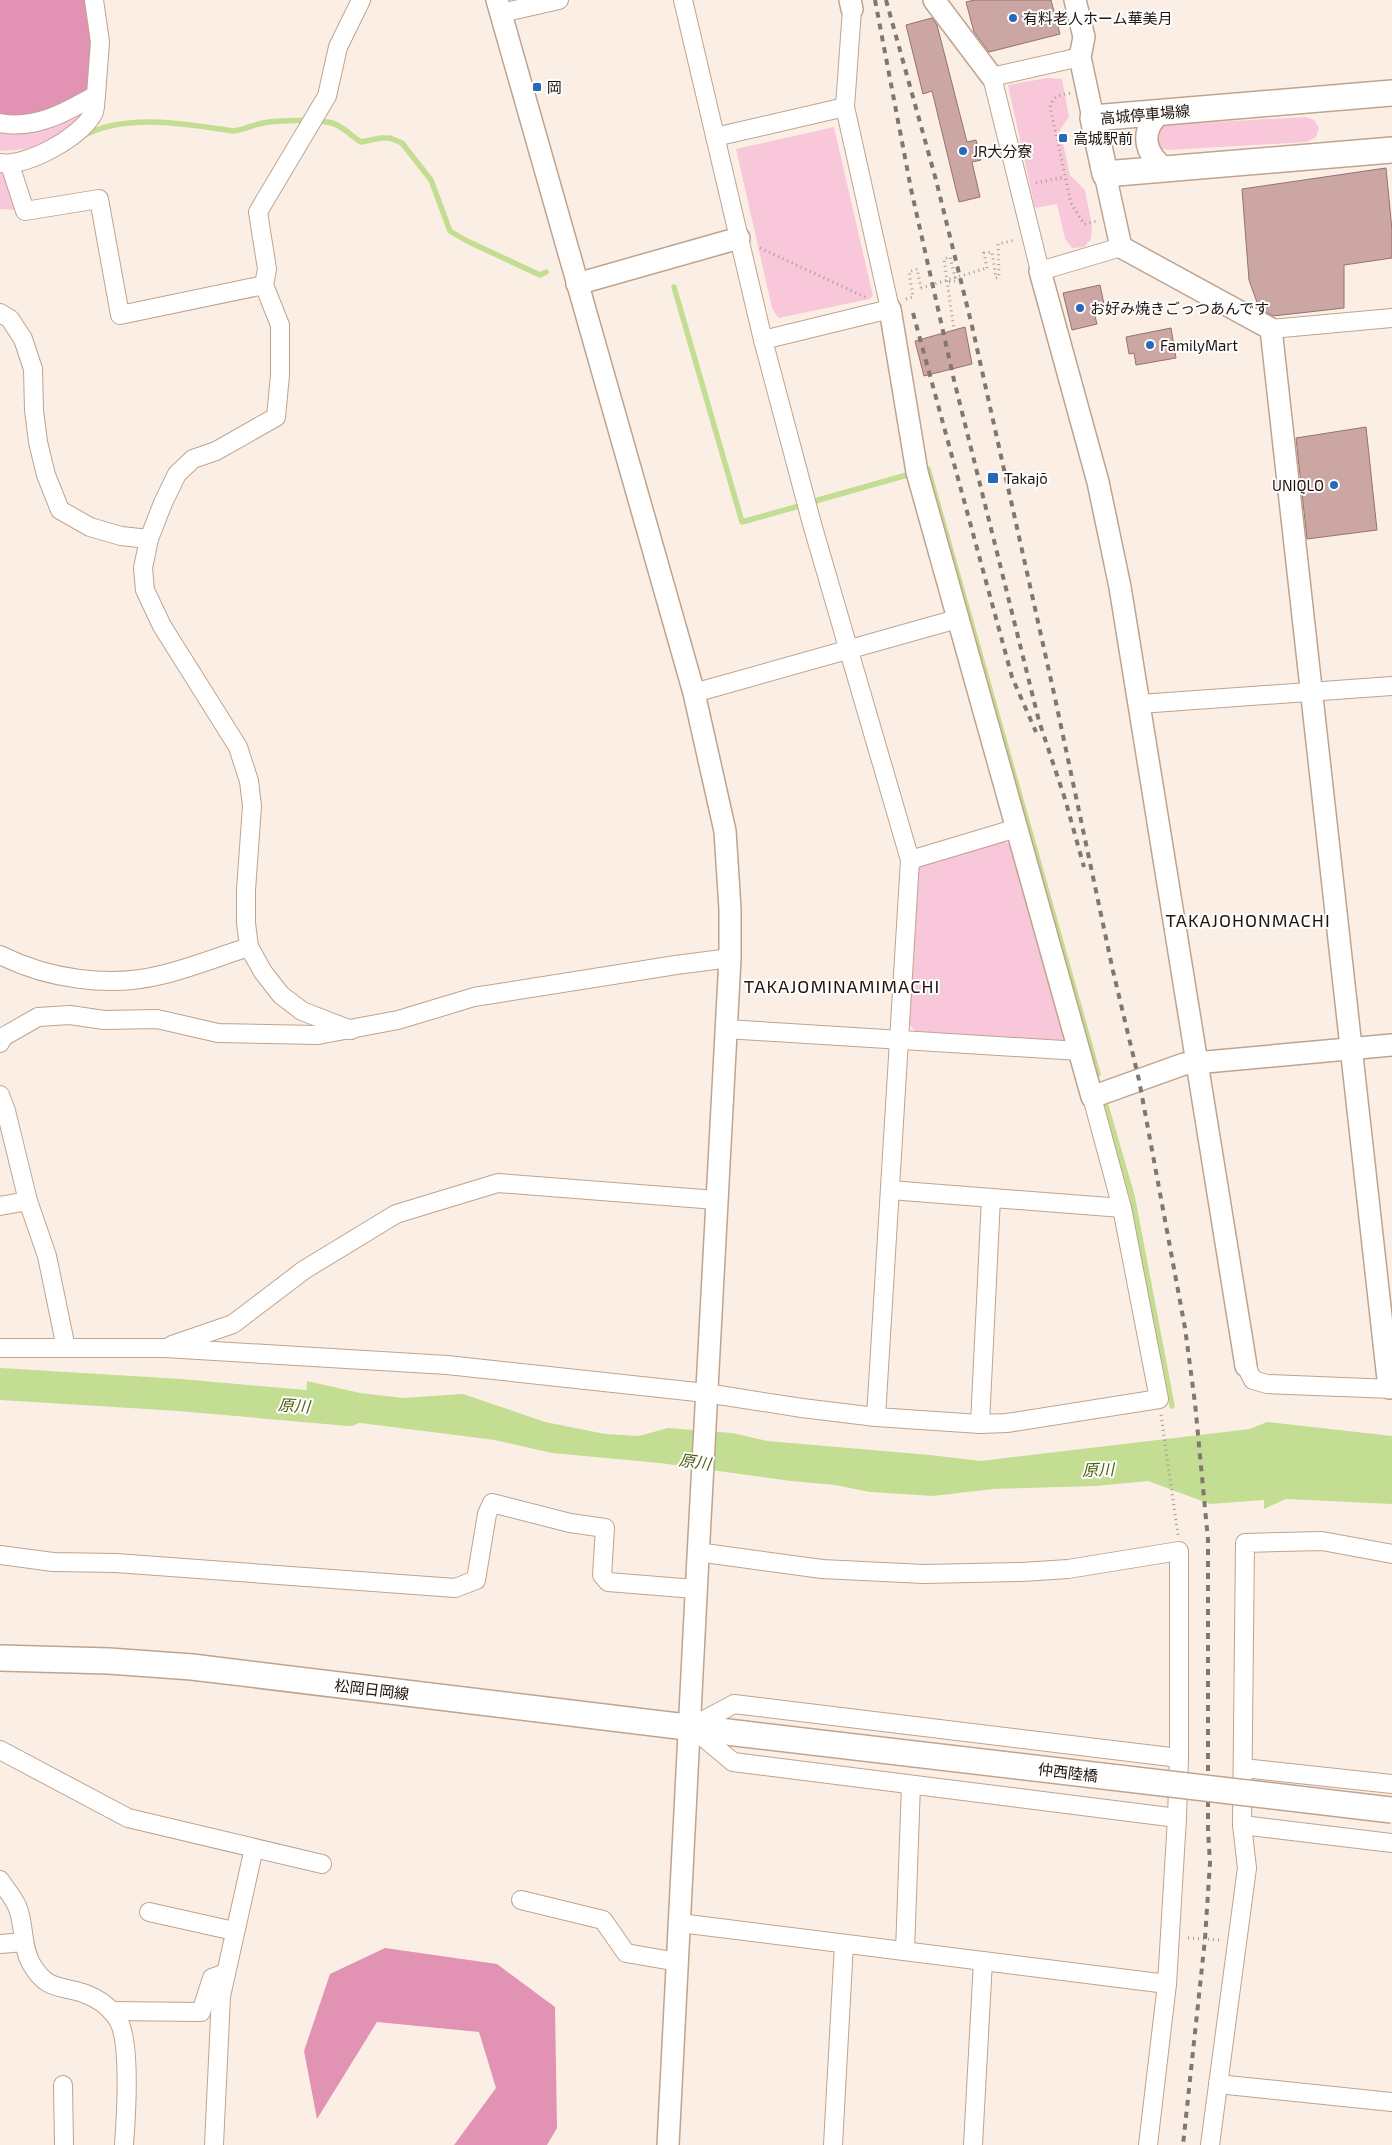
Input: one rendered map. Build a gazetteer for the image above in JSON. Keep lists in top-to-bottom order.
{
  "streets": {
    "main road": ["高城停車場線", "松岡日岡線", "仲西陸橋"]
  },
  "crossings": [
    ["松岡日岡線", "仲西陸橋"]
  ],
  "districts": ["TAKAJOHONMACHI", "TAKAJOMINAMIMACHI"],
  "water": ["原川"],
  "places": {
    "other": [
      "有料老人ホーム華美月",
      "JR大分寮",
      "お好み焼きごっつあんです",
      "FamilyMart",
      "UNIQLO"
    ],
    "transit": ["岡", "高城駅前", "Takajō"]
  }
}
